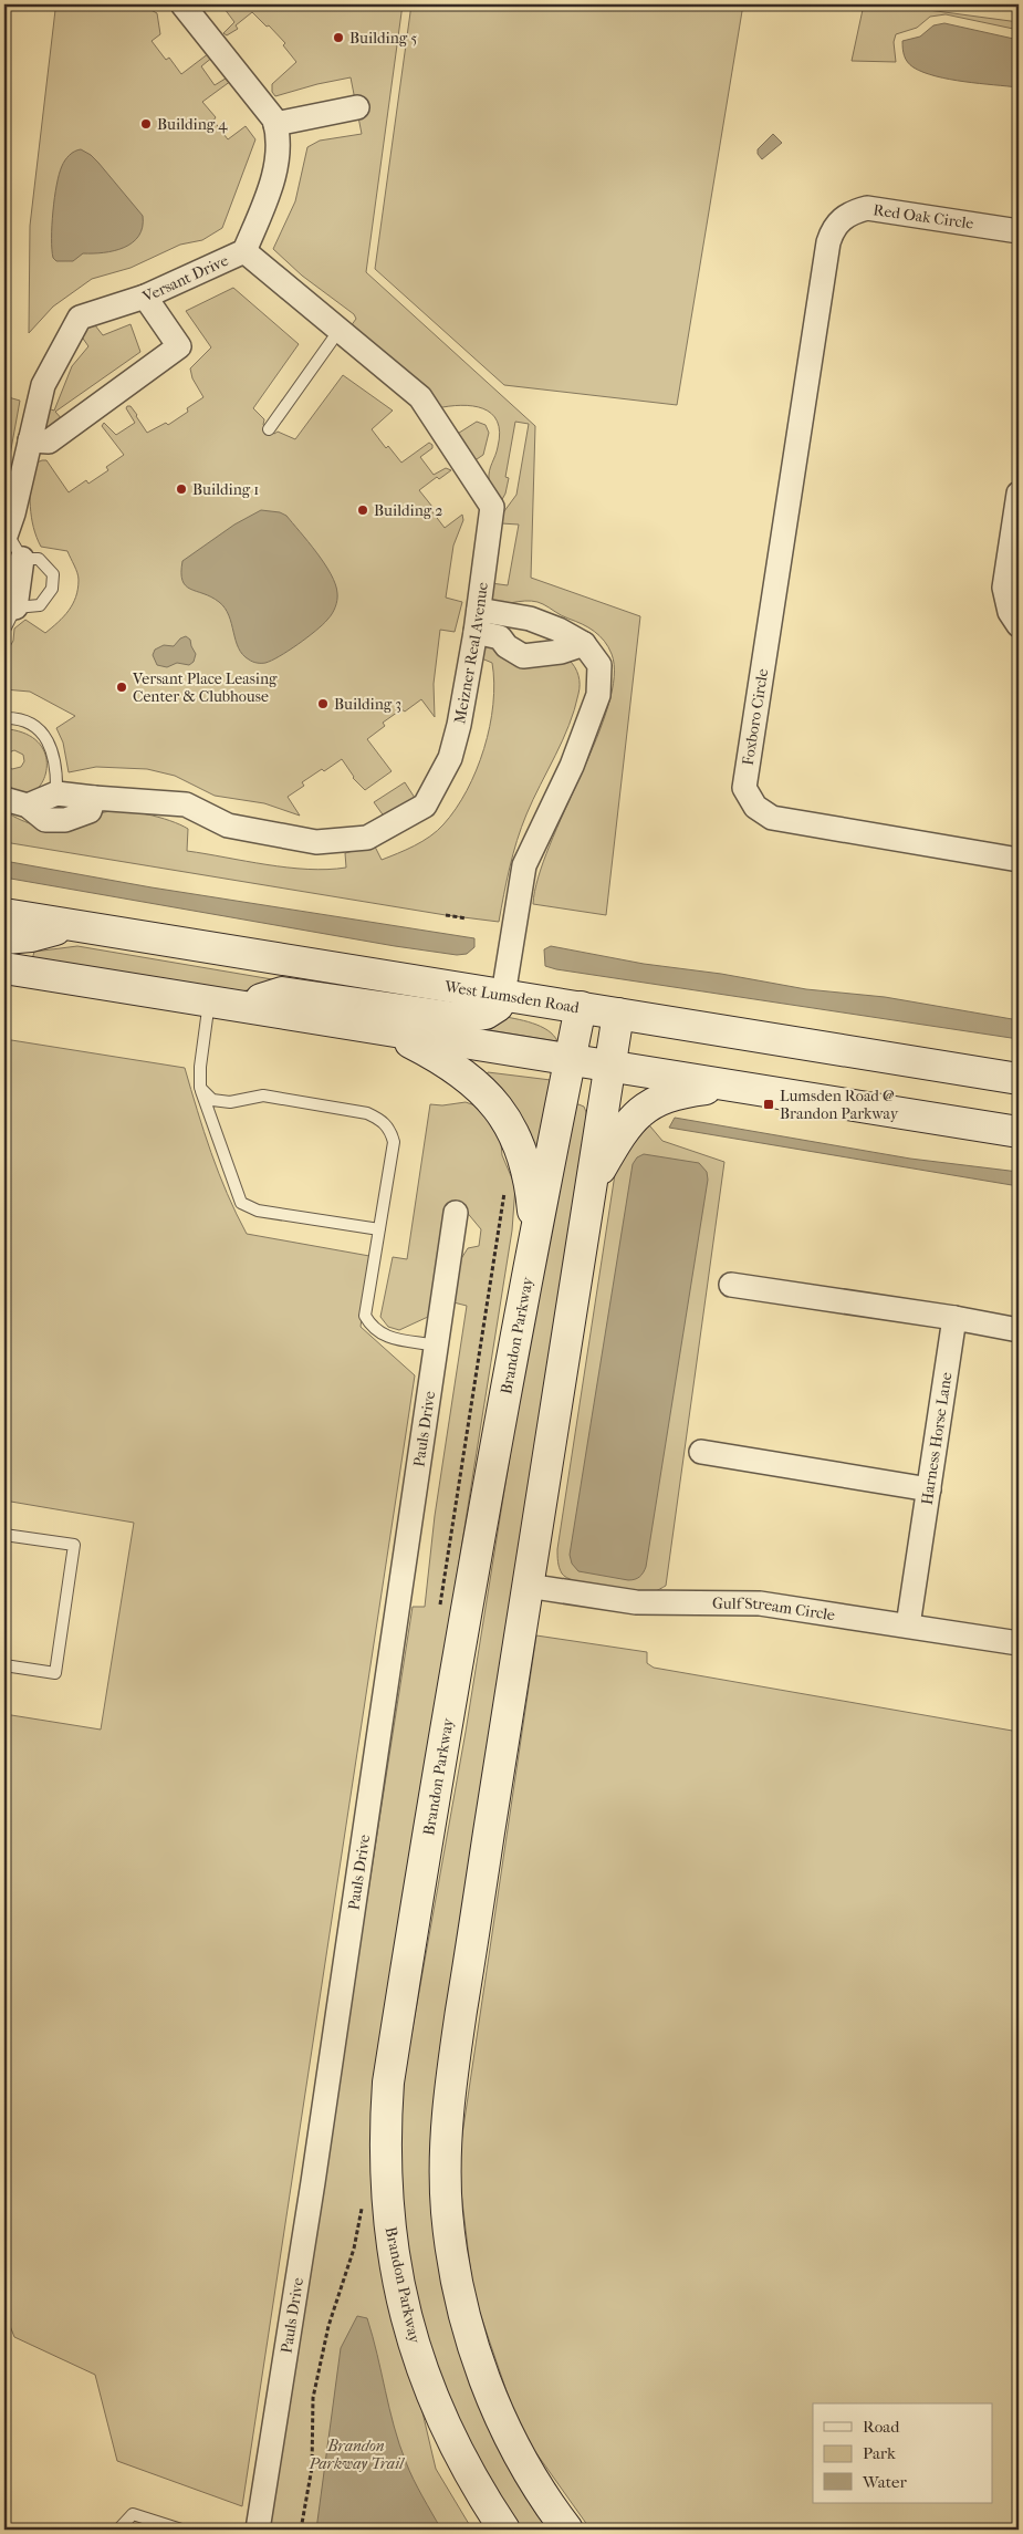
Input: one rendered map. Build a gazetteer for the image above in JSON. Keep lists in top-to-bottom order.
{
  "streets": {
    "main road": ["West Lumsden Road", "Brandon Parkway"],
    "street": [
      "Red Oak Circle",
      "Versant Drive",
      "Meizner Real Avenue",
      "Foxboro Circle",
      "Pauls Drive",
      "Harness Horse Lane",
      "Gulf Stream Circle"
    ]
  },
  "crossings": [
    ["Red Oak Circle", "Foxboro Circle"],
    ["Versant Drive", "Meizner Real Avenue"],
    ["West Lumsden Road", "Brandon Parkway"],
    ["Harness Horse Lane", "Gulf Stream Circle"]
  ],
  "parks": ["Brandon Parkway Trail"],
  "places": {
    "other": [
      "Building 5",
      "Building 4",
      "Building 1",
      "Building 2",
      "Versant Place Leasing Center & Clubhouse",
      "Building 3"
    ],
    "transit": ["Lumsden Road @ Brandon Parkway"]
  },
  "legend": ["Road", "Park", "Water"]
}
